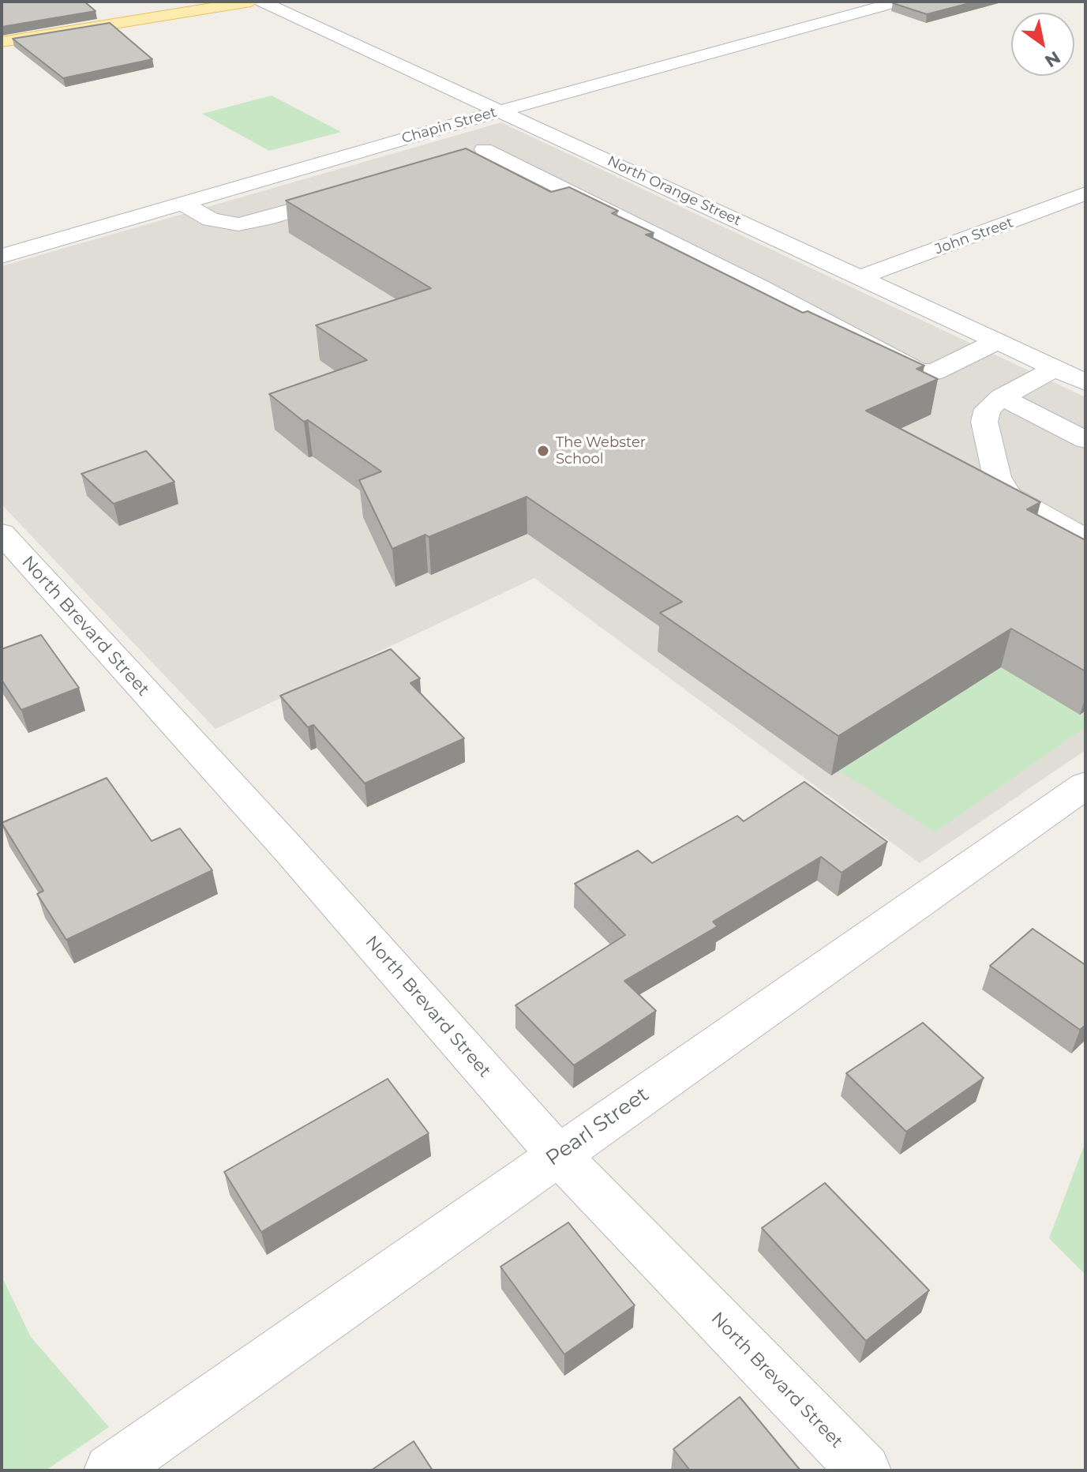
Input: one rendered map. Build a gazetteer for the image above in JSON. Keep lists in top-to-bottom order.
{
  "streets": {
    "street": [
      "Chapin Street",
      "North Orange Street",
      "John Street",
      "North Brevard Street",
      "Pearl Street"
    ]
  },
  "crossings": [
    ["Chapin Street", "North Orange Street"],
    ["North Orange Street", "John Street"],
    ["North Brevard Street", "Pearl Street"]
  ],
  "places": ["The Webster School"],
  "north": "bottom right"
}
